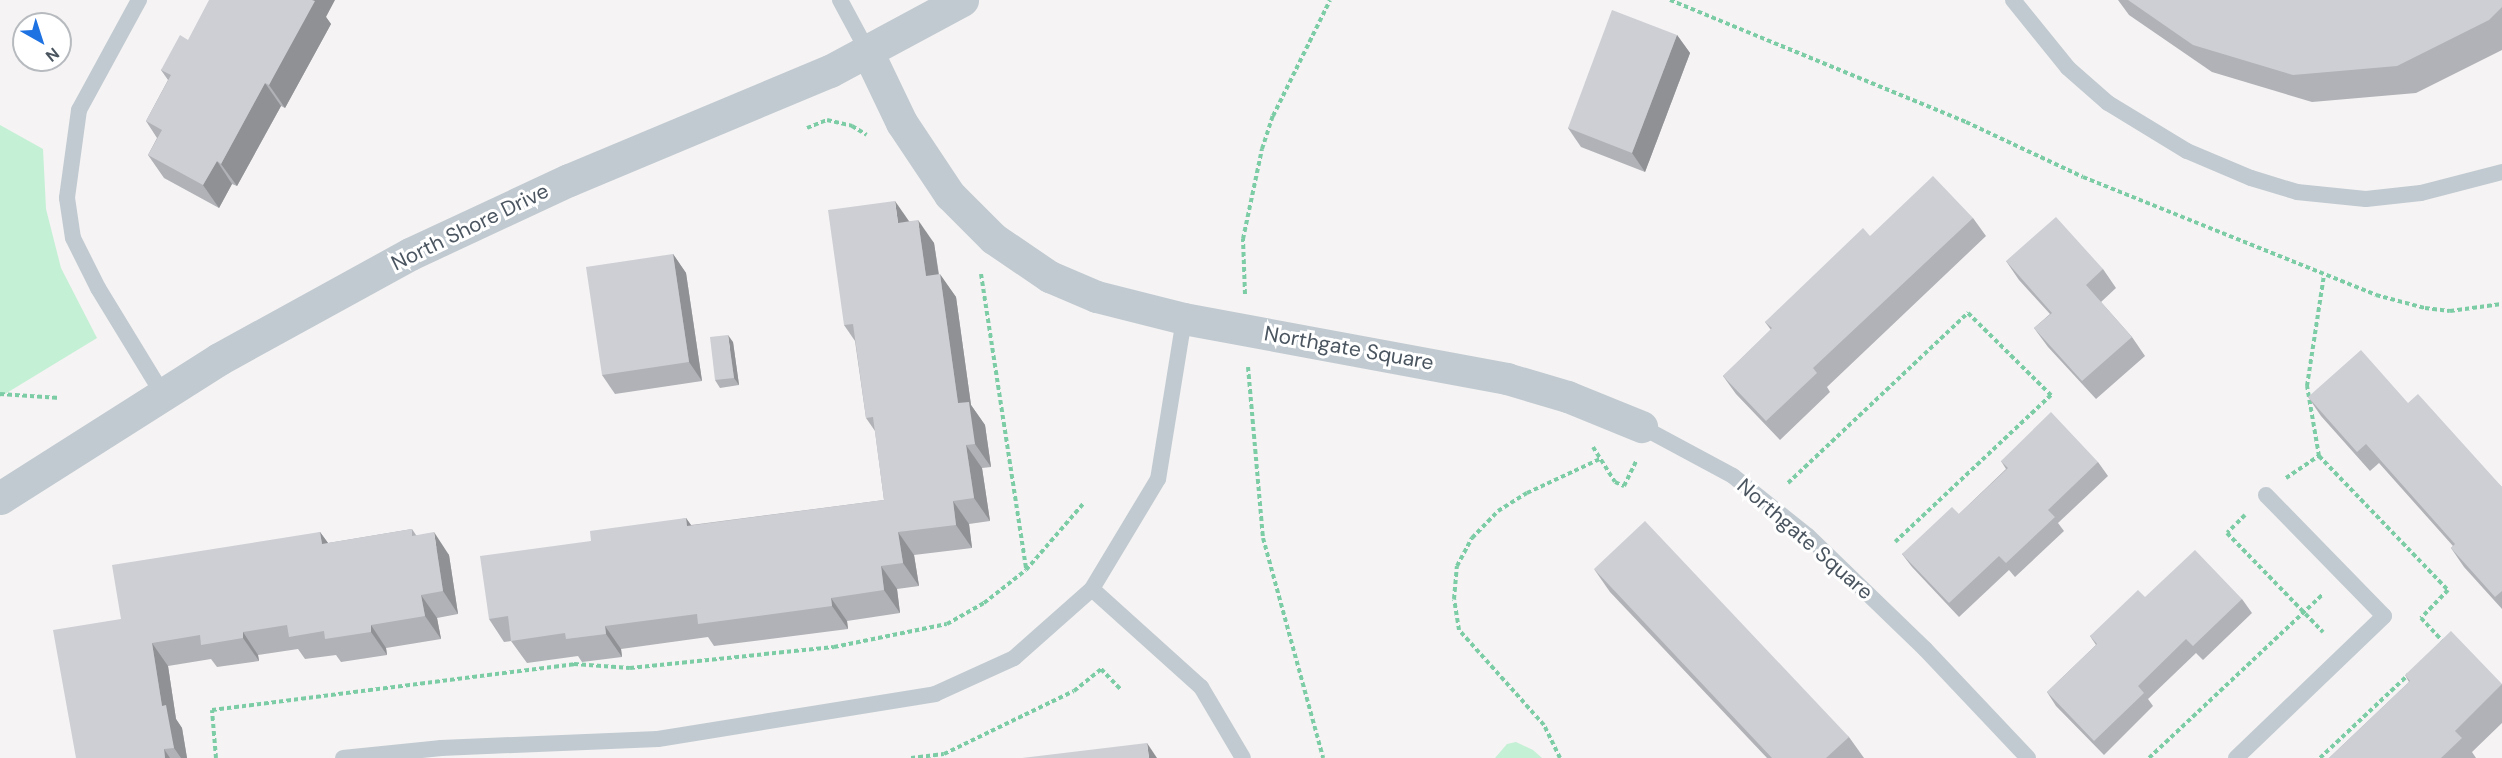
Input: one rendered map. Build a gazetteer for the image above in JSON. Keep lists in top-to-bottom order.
{
  "streets": {
    "street": ["North Shore Drive", "Northgate Square"]
  },
  "crossings": [
    ["North Shore Drive", "Northgate Square"]
  ],
  "north": "bottom right"
}
